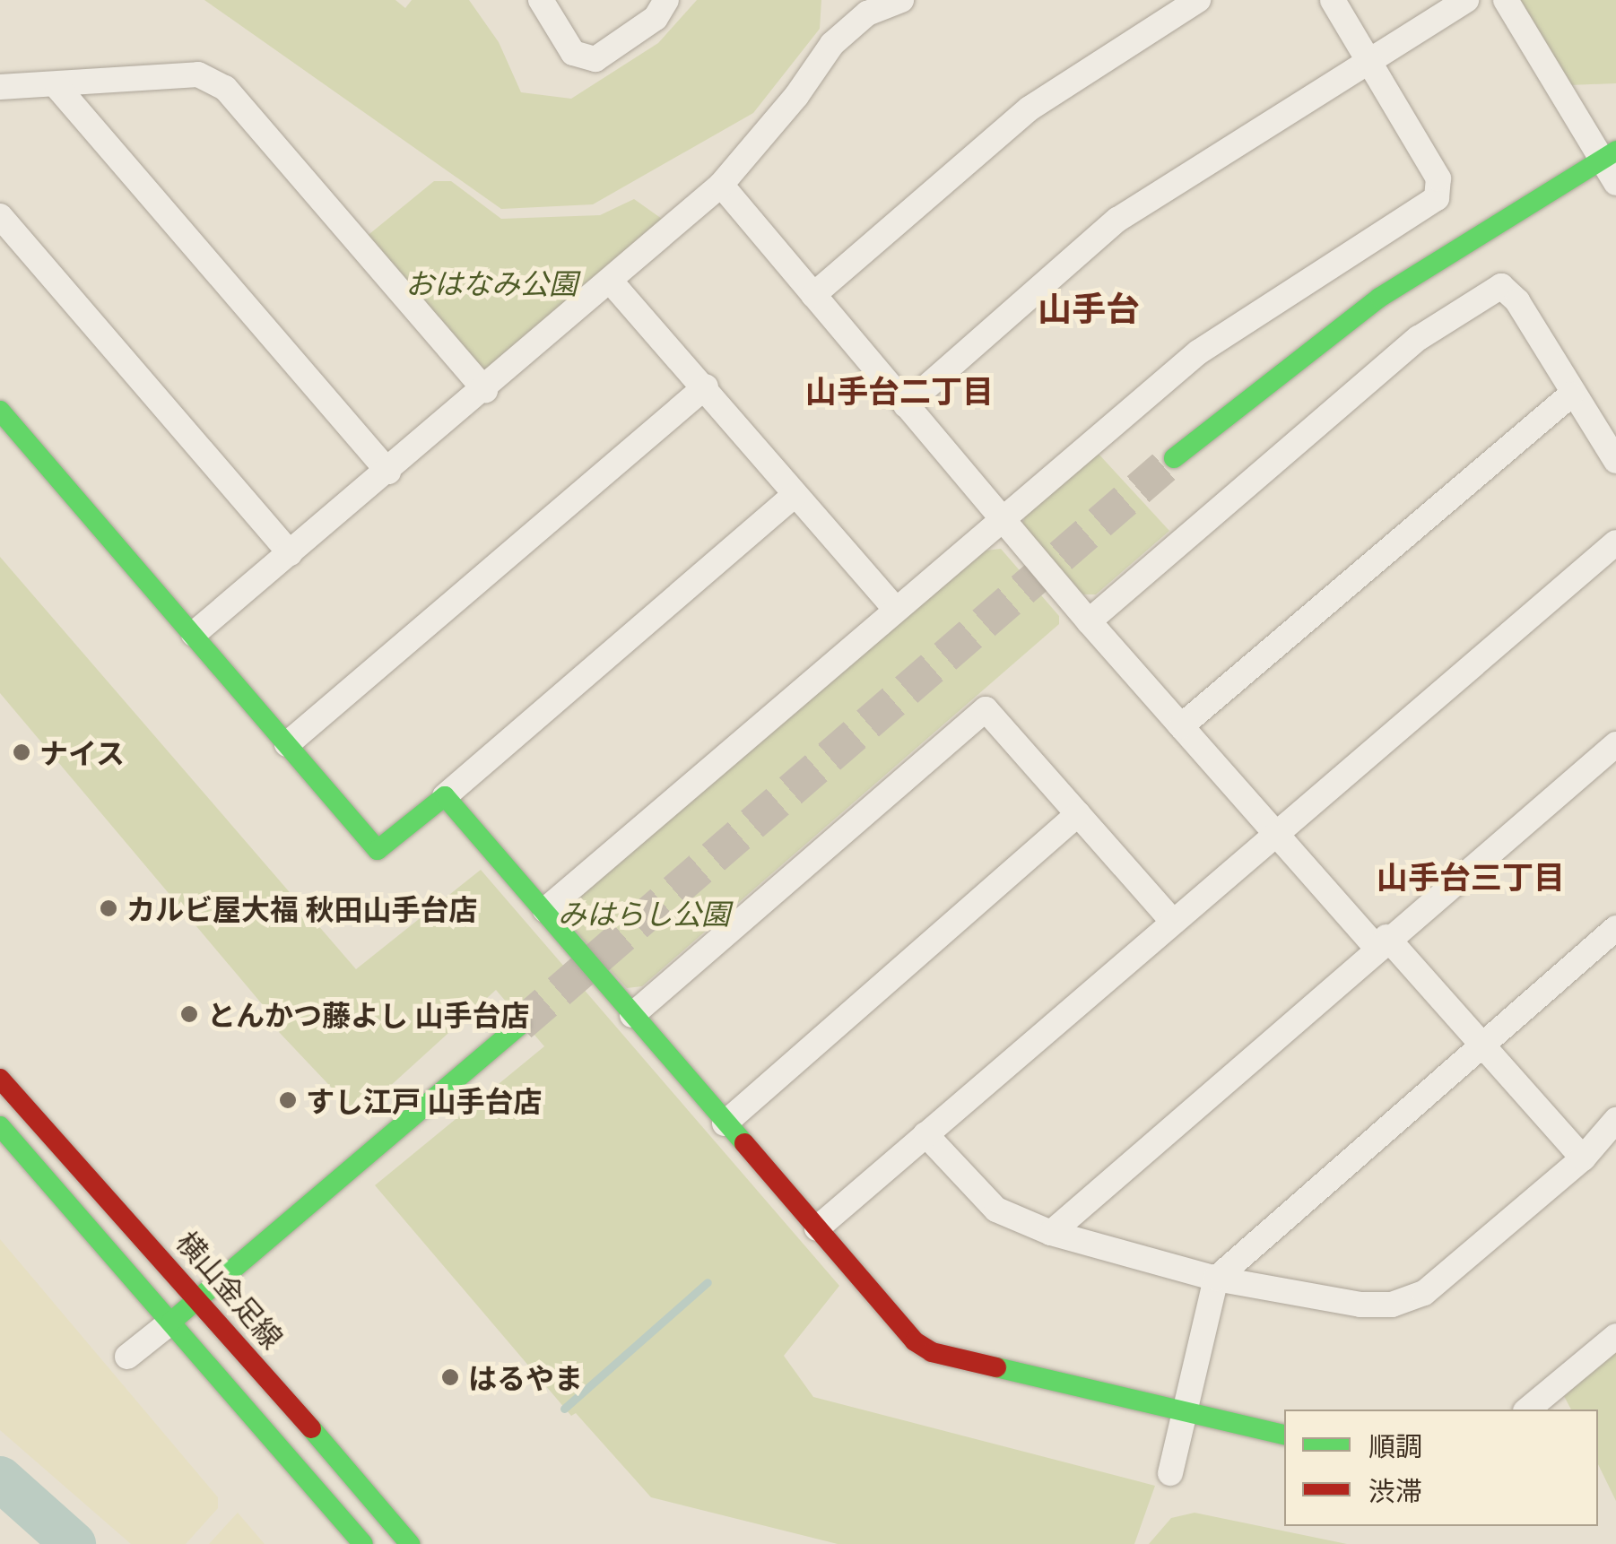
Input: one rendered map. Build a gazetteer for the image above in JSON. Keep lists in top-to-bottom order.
{
  "streets": {
    "street": ["横山金足線"]
  },
  "districts": ["山手台", "山手台二丁目", "山手台三丁目"],
  "parks": ["おはなみ公園", "みはらし公園"],
  "places": [
    "ナイス",
    "カルビ屋大福 秋田山手台店",
    "とんかつ藤よし 山手台店",
    "すし江戸 山手台店",
    "はるやま"
  ],
  "legend": ["順調", "渋滞"]
}
